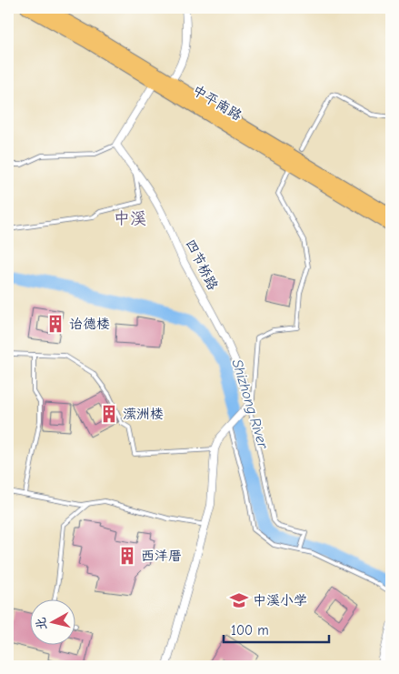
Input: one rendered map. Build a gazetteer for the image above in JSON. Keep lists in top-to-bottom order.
{
  "streets": {
    "highway": ["中平南路"],
    "street": ["四节桥路"]
  },
  "districts": ["中溪"],
  "water": ["Shizhong River"],
  "places": {
    "building": ["诒德楼", "潆洲楼", "西洋厝"],
    "school or university": ["中溪小学"]
  },
  "scale_bar": "100 m",
  "north": "left"
}
